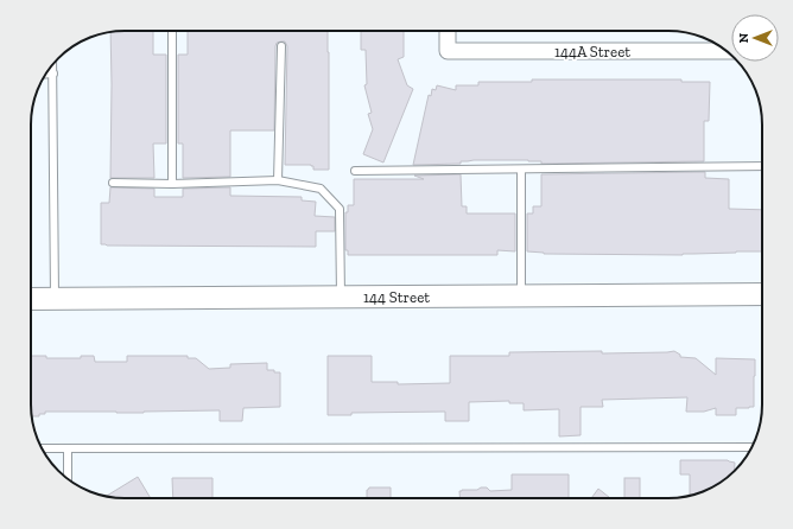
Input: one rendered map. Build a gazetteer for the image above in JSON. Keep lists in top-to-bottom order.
{
  "streets": {
    "main road": ["144 Street"],
    "street": ["144A Street"]
  },
  "north": "left"
}
